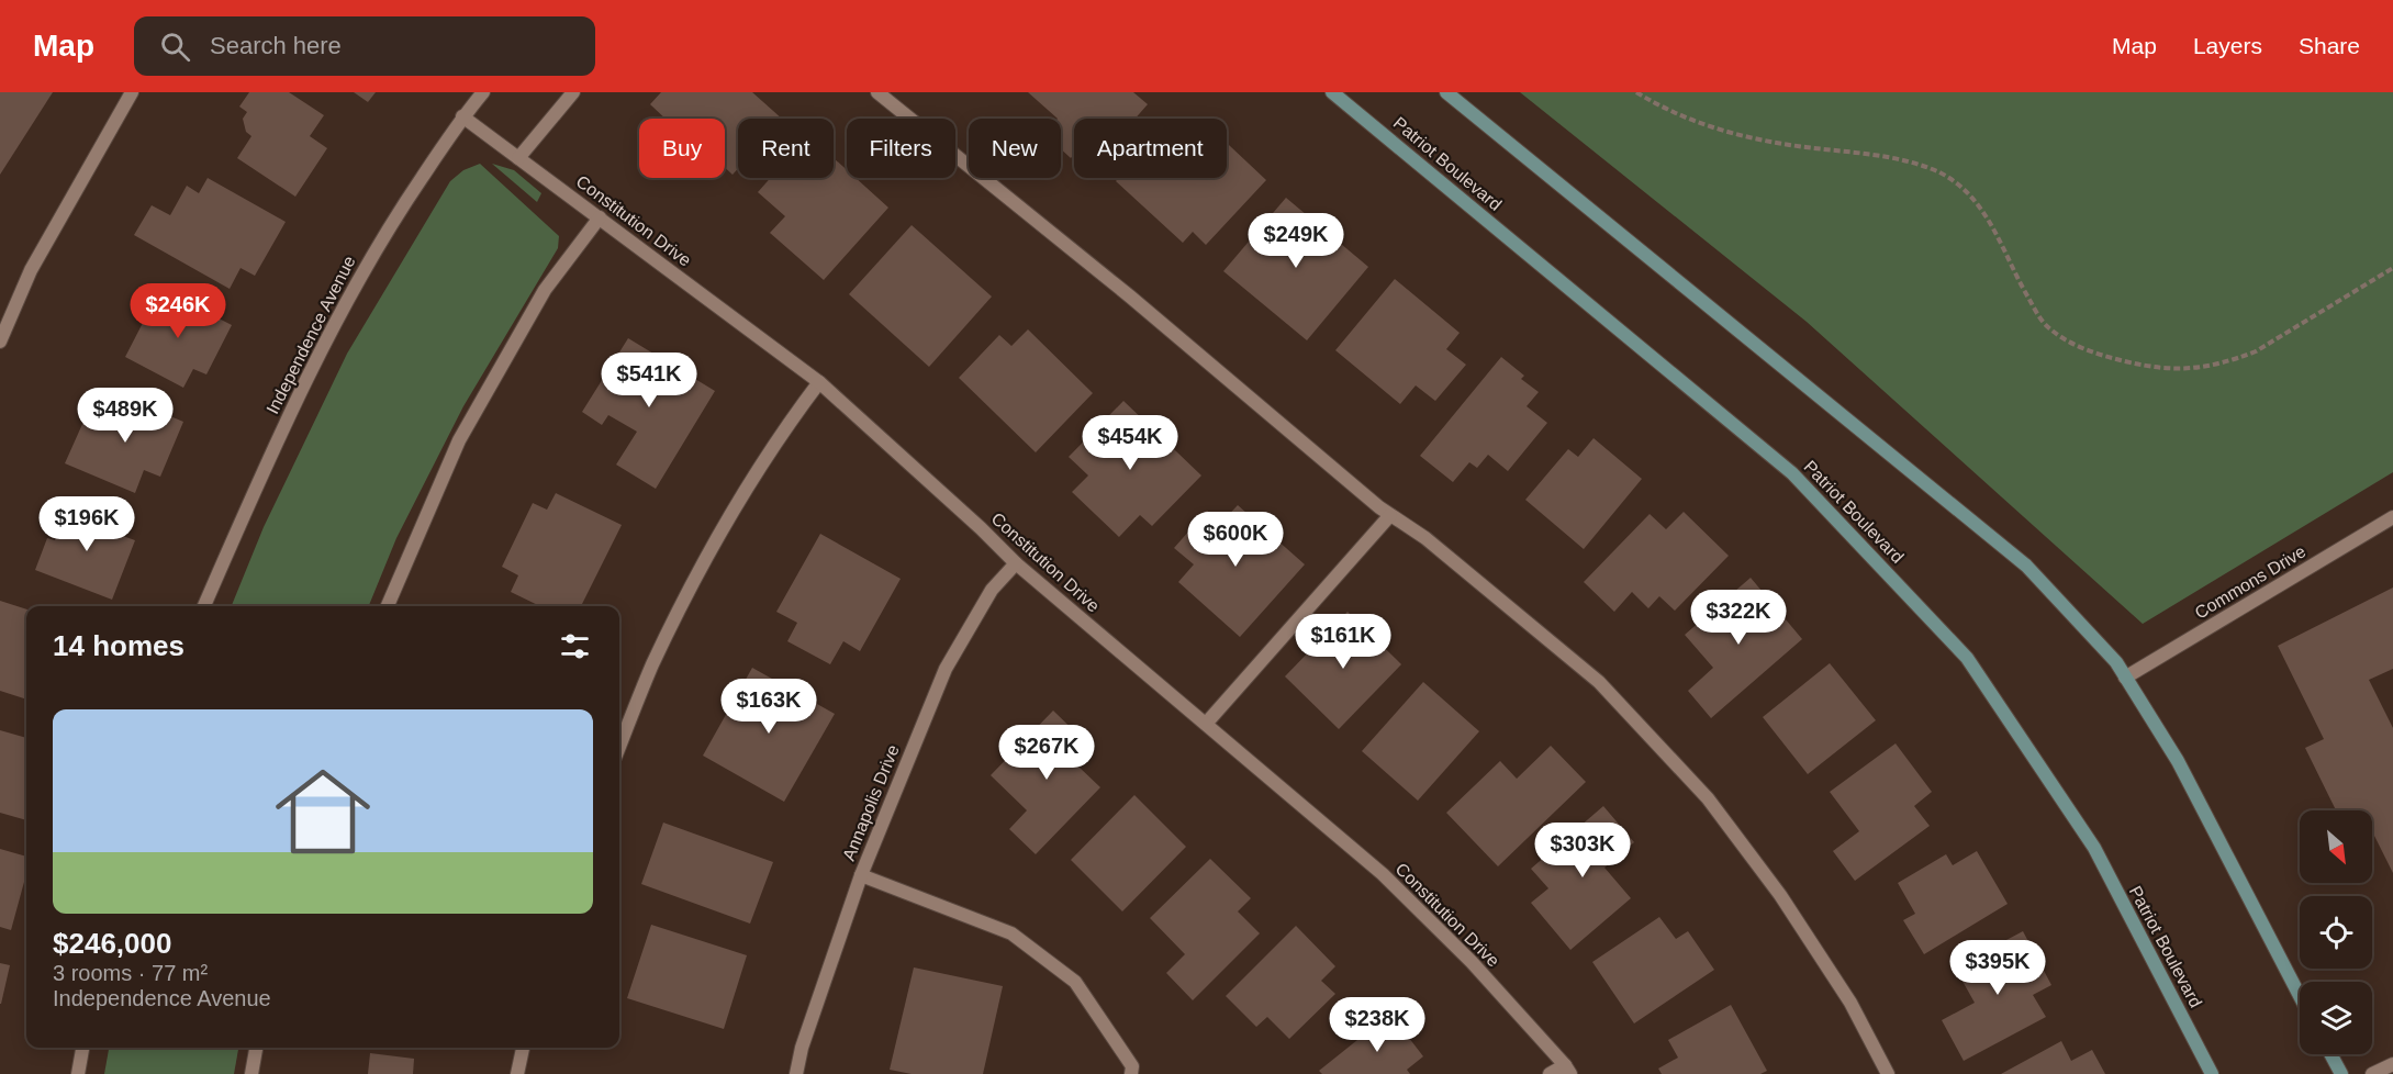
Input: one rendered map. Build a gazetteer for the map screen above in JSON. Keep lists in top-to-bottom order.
{
  "streets": {
    "main road": ["Patriot Boulevard"],
    "street": [
      "Constitution Drive",
      "Independence Avenue",
      "Commons Drive",
      "Annapolis Drive"
    ]
  },
  "crossings": [
    ["Constitution Drive", "Independence Avenue"],
    ["Constitution Drive", "Annapolis Drive"]
  ],
  "north": "bottom right",
  "page": {
    "header": "Map",
    "search": "Search here",
    "nav": ["Map", "Layers", "Share"],
    "chip": [
      "Buy",
      "Rent",
      "Filters",
      "New",
      "Apartment"
    ],
    "price": [
      "$249K",
      "$246K",
      "$541K",
      "$489K",
      "$454K",
      "$196K",
      "$600K",
      "$322K",
      "$161K",
      "$163K",
      "$267K",
      "$303K",
      "$395K",
      "$238K"
    ],
    "heading": "14 homes",
    "list": [
      {
        "name": "$246,000",
        "note": "3 rooms · 77 m² · Independence Avenue"
      }
    ]
  }
}
